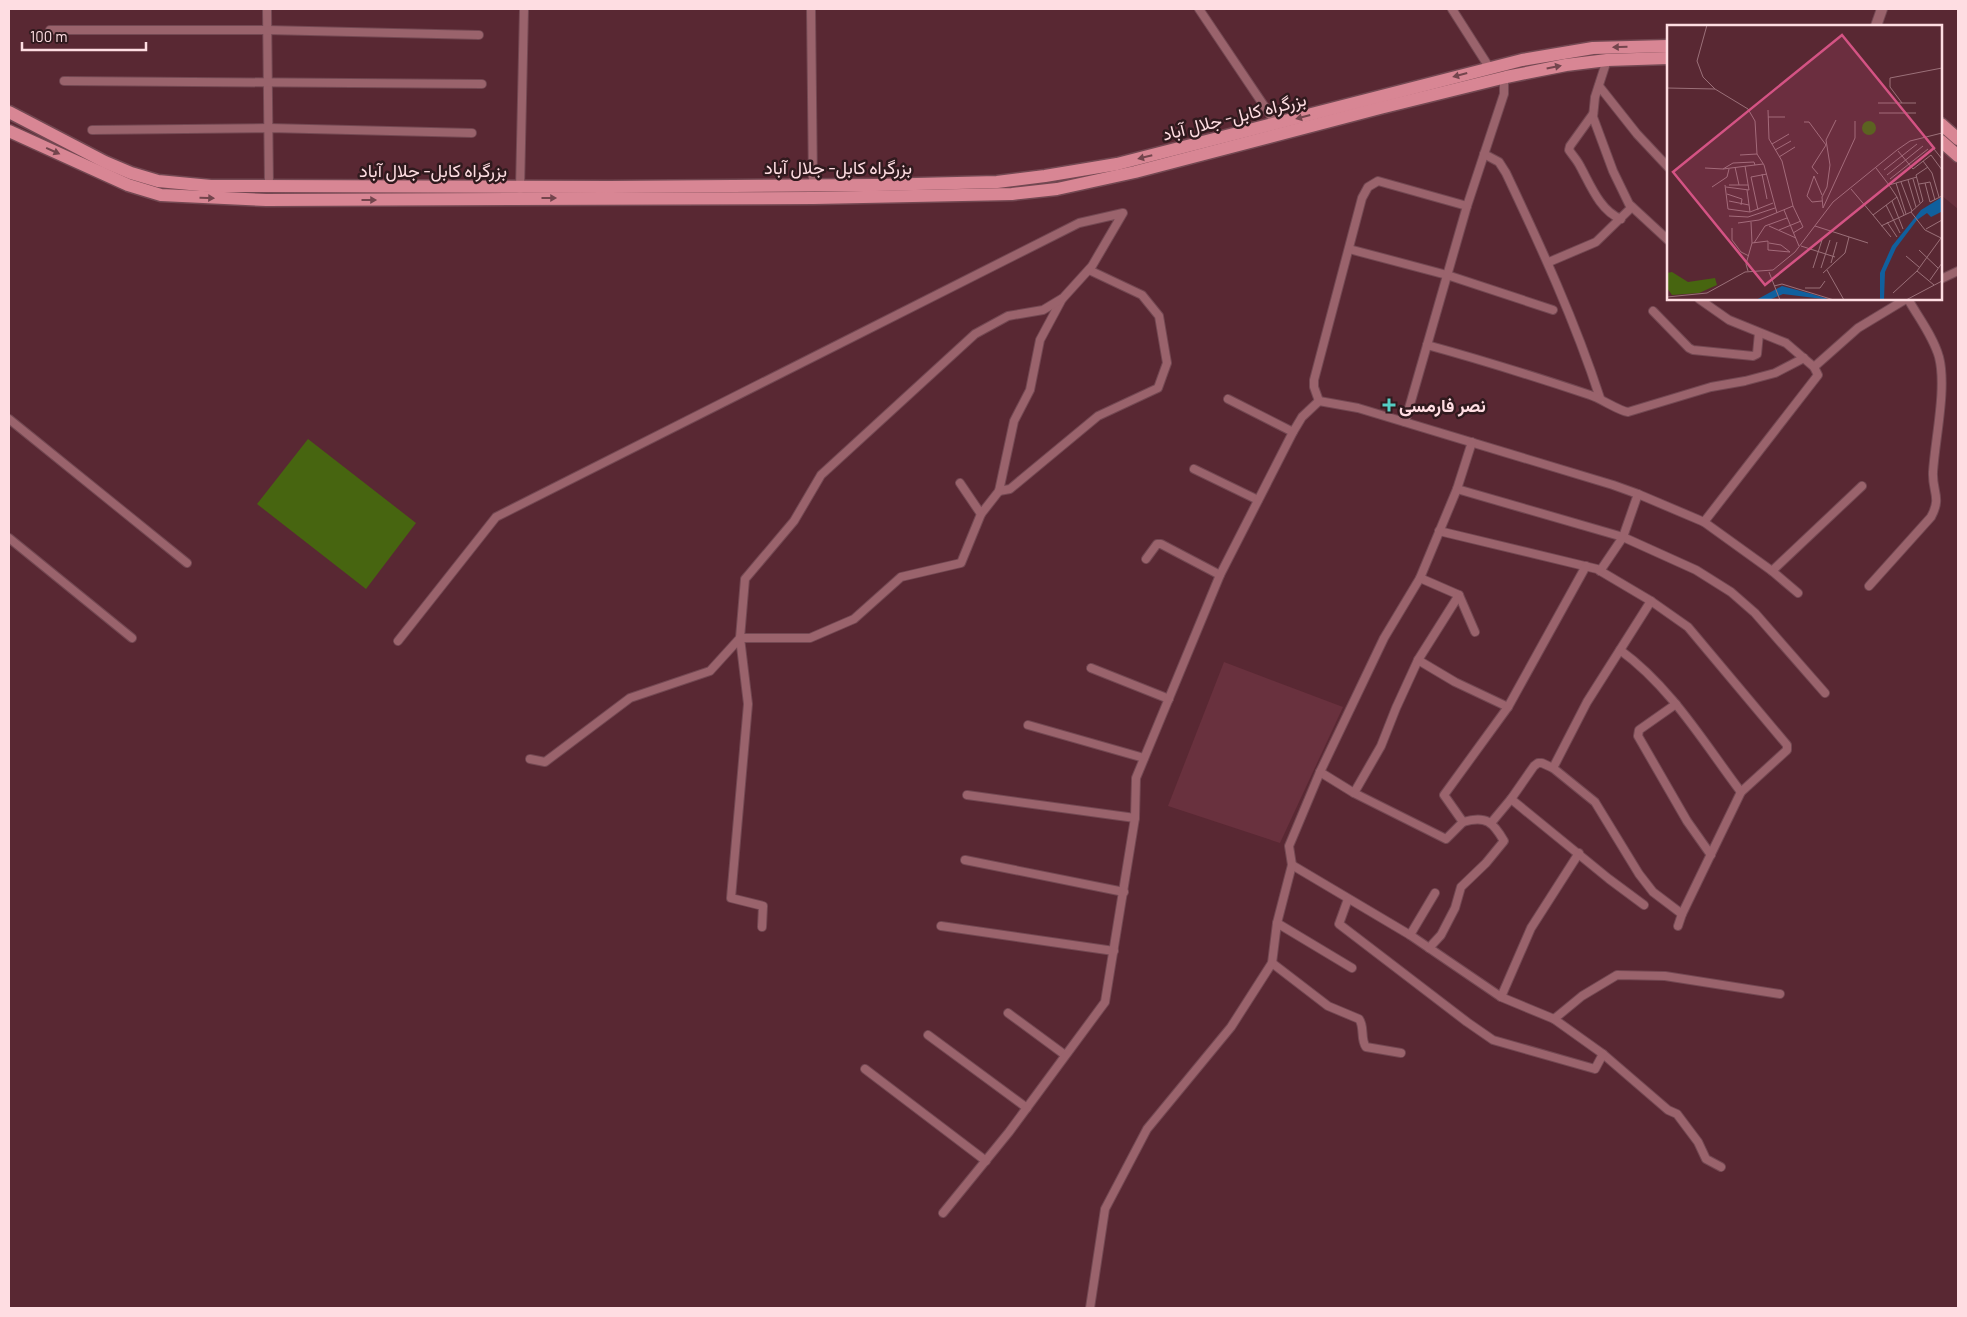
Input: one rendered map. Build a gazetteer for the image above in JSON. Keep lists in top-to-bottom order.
{
  "streets": {
    "highway": ["بزرگراه کابل- جلال آباد"]
  },
  "places": {
    "health": ["نصر فارمسی"]
  },
  "scale_bar": "100 m"
}
